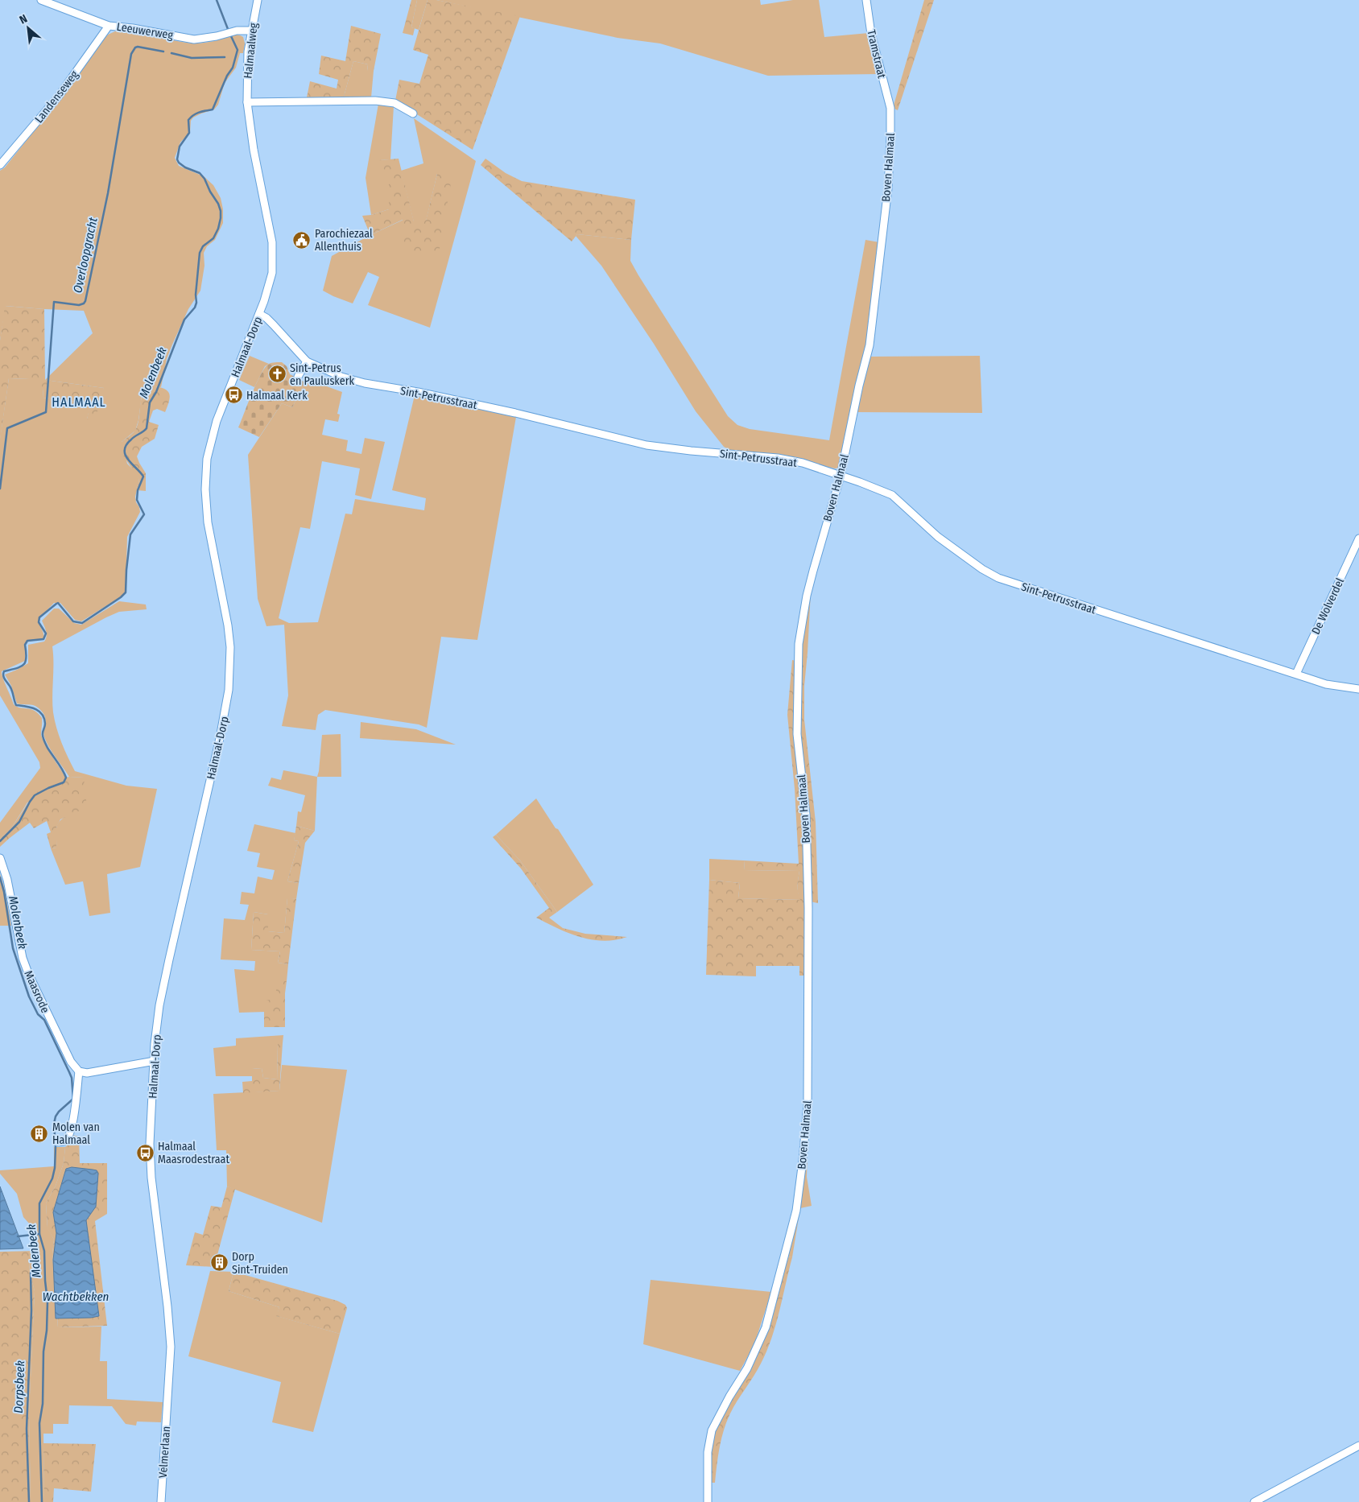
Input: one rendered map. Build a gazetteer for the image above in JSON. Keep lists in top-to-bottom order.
{
  "streets": {
    "street": [
      "Leeuwerweg",
      "Halmaalweg",
      "Tramstraat",
      "Landenseweg",
      "Boven Halmaal",
      "Halmaal-Dorp",
      "Sint-Petrusstraat",
      "De Wolverdel",
      "Maasrode",
      "Velmerlaan"
    ]
  },
  "crossings": [
    ["Leeuwerweg", "Halmaalweg"],
    ["Leeuwerweg", "Landenseweg"],
    ["Halmaalweg", "Halmaal-Dorp"],
    ["Tramstraat", "Boven Halmaal"],
    ["Boven Halmaal", "Sint-Petrusstraat"],
    ["Halmaal-Dorp", "Sint-Petrusstraat"],
    ["Halmaal-Dorp", "Velmerlaan"],
    ["Sint-Petrusstraat", "De Wolverdel"]
  ],
  "districts": ["HALMAAL"],
  "water": [
    "Overloopgracht",
    "Molenbeek",
    "Wachtbekken",
    "Dorpsbeek"
  ],
  "places": {
    "public building": ["Parochiezaal Allenthuis"],
    "church": ["Sint-Petrus en Pauluskerk"],
    "bus stop": ["Halmaal Kerk", "Halmaal Maasrodestraat"],
    "building": ["Molen van Halmaal", "Dorp Sint-Truiden"]
  },
  "north": "top left"
}
